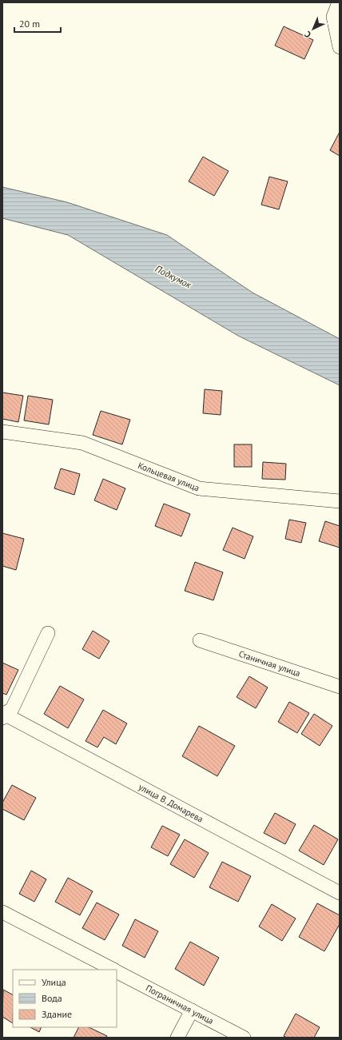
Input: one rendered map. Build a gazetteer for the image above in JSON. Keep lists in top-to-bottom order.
{
  "streets": {
    "street": [
      "Кольцевая улица",
      "Станичная улица",
      "улица В. Домарева",
      "Пограничная улица"
    ]
  },
  "water": ["Подкумок"],
  "legend": ["Улица", "Вода", "Здание"],
  "scale_bar": "20 m",
  "north": "bottom left"
}
